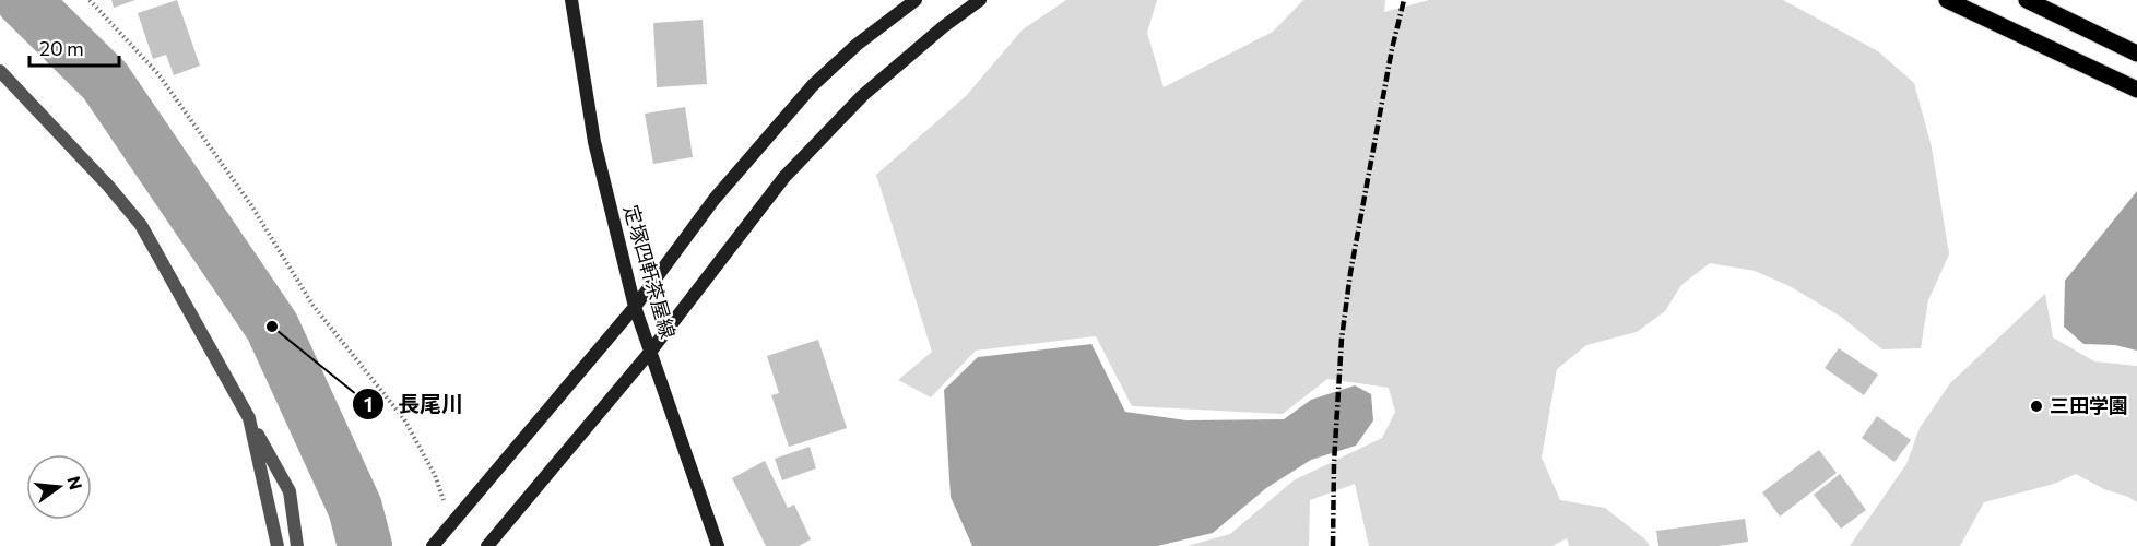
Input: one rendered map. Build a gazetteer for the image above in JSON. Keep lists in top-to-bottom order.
{
  "streets": {
    "street": ["定塚四軒茶屋線"]
  },
  "places": ["長尾川", "三田学園"],
  "scale_bar": "20 m",
  "north": "right"
}
